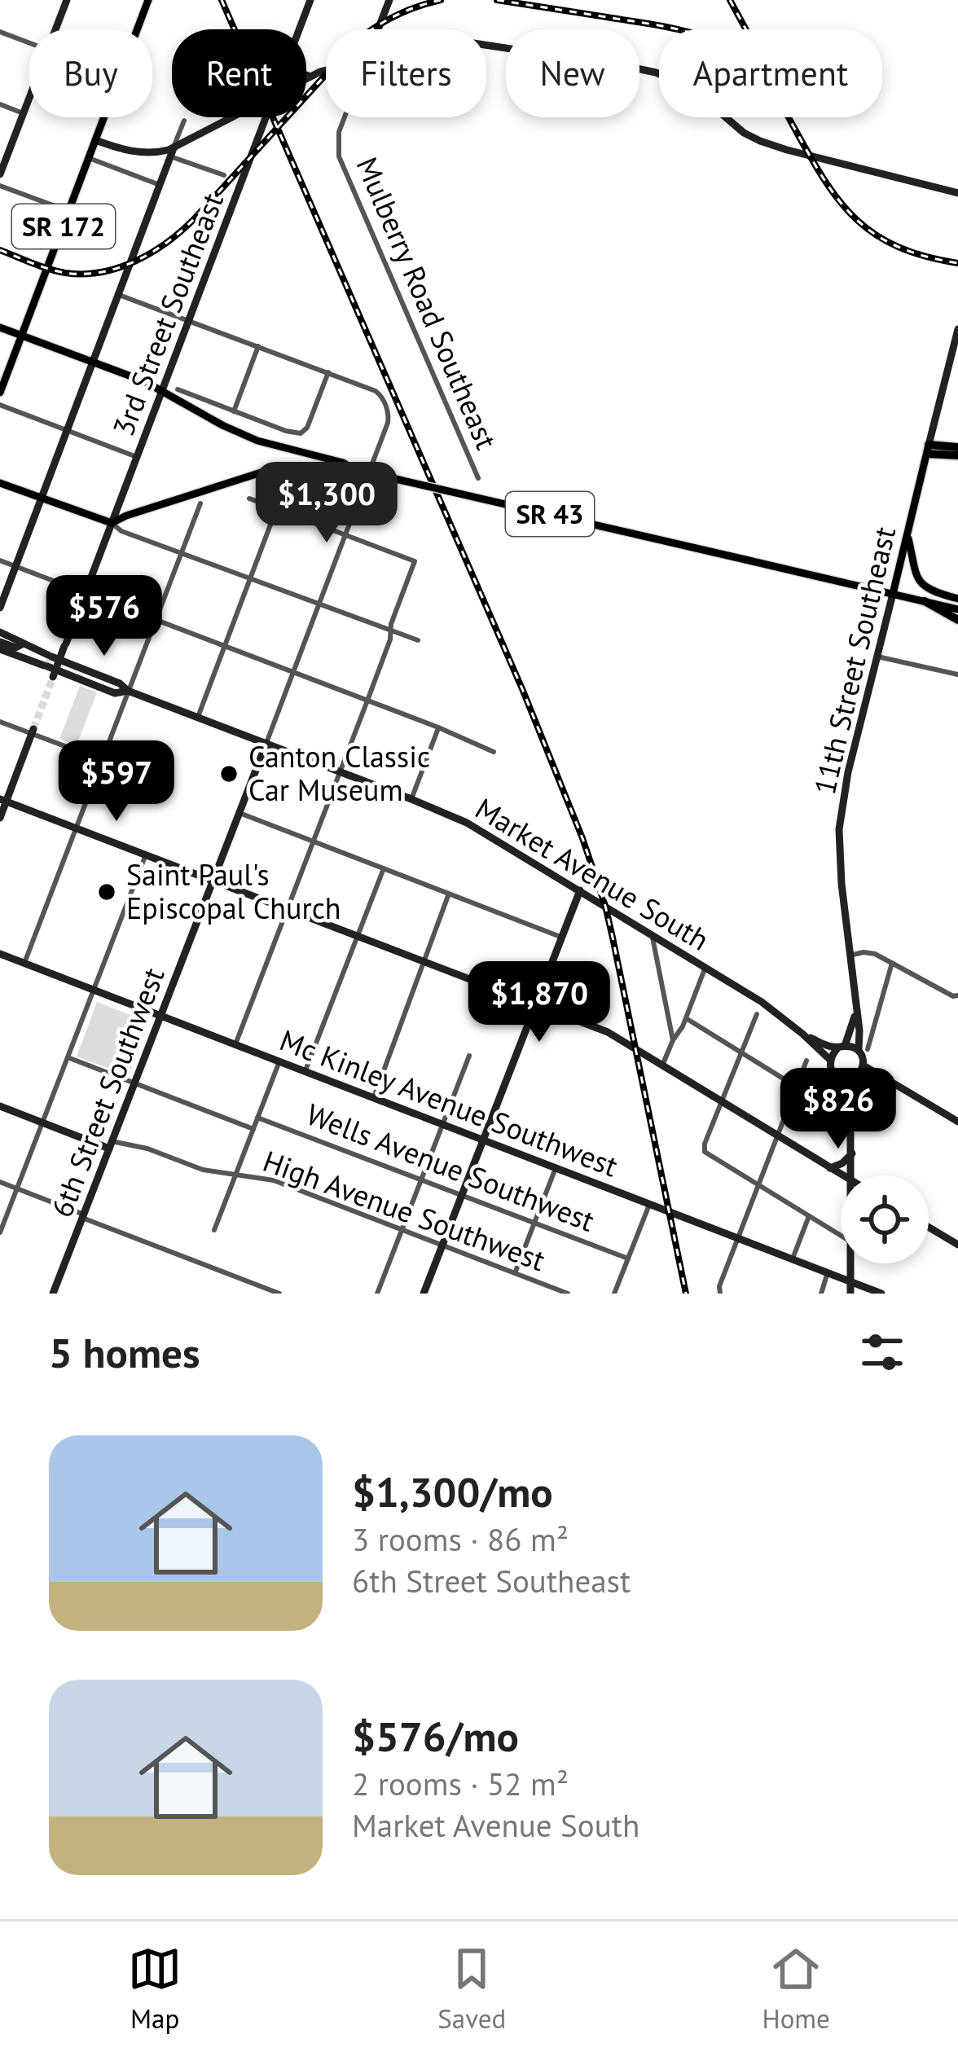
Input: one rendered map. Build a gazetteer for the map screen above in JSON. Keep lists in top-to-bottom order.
{
  "streets": {
    "main road": ["SR 172", "SR 43", "11th Street Southeast"],
    "street": [
      "Mulberry Road Southeast",
      "3rd Street Southeast",
      "Market Avenue South",
      "6th Street Southwest",
      "Mc Kinley Avenue Southwest",
      "Wells Avenue Southwest",
      "High Avenue Southwest"
    ]
  },
  "crossings": [
    ["SR 172", "SR 43"],
    ["3rd Street Southeast", "SR 43"],
    ["3rd Street Southeast", "Market Avenue South"],
    ["SR 43", "11th Street Southeast"],
    ["11th Street Southeast", "Market Avenue South"],
    ["Market Avenue South", "6th Street Southwest"],
    ["6th Street Southwest", "Mc Kinley Avenue Southwest"],
    ["6th Street Southwest", "High Avenue Southwest"]
  ],
  "places": ["Canton Classic Car Museum", "Saint Paul's Episcopal Church"],
  "page": {
    "chip": [
      "Buy",
      "Rent",
      "Filters",
      "New",
      "Apartment"
    ],
    "price": [
      "$1,300",
      "$576",
      "$597",
      "$1,870",
      "$826"
    ],
    "heading": "5 homes",
    "list": [
      {
        "name": "$1,300/mo",
        "note": "3 rooms · 86 m² · 6th Street Southeast"
      },
      {
        "name": "$576/mo",
        "note": "2 rooms · 52 m² · Market Avenue South"
      }
    ],
    "tabs": ["Map", "Saved", "Home"]
  }
}
